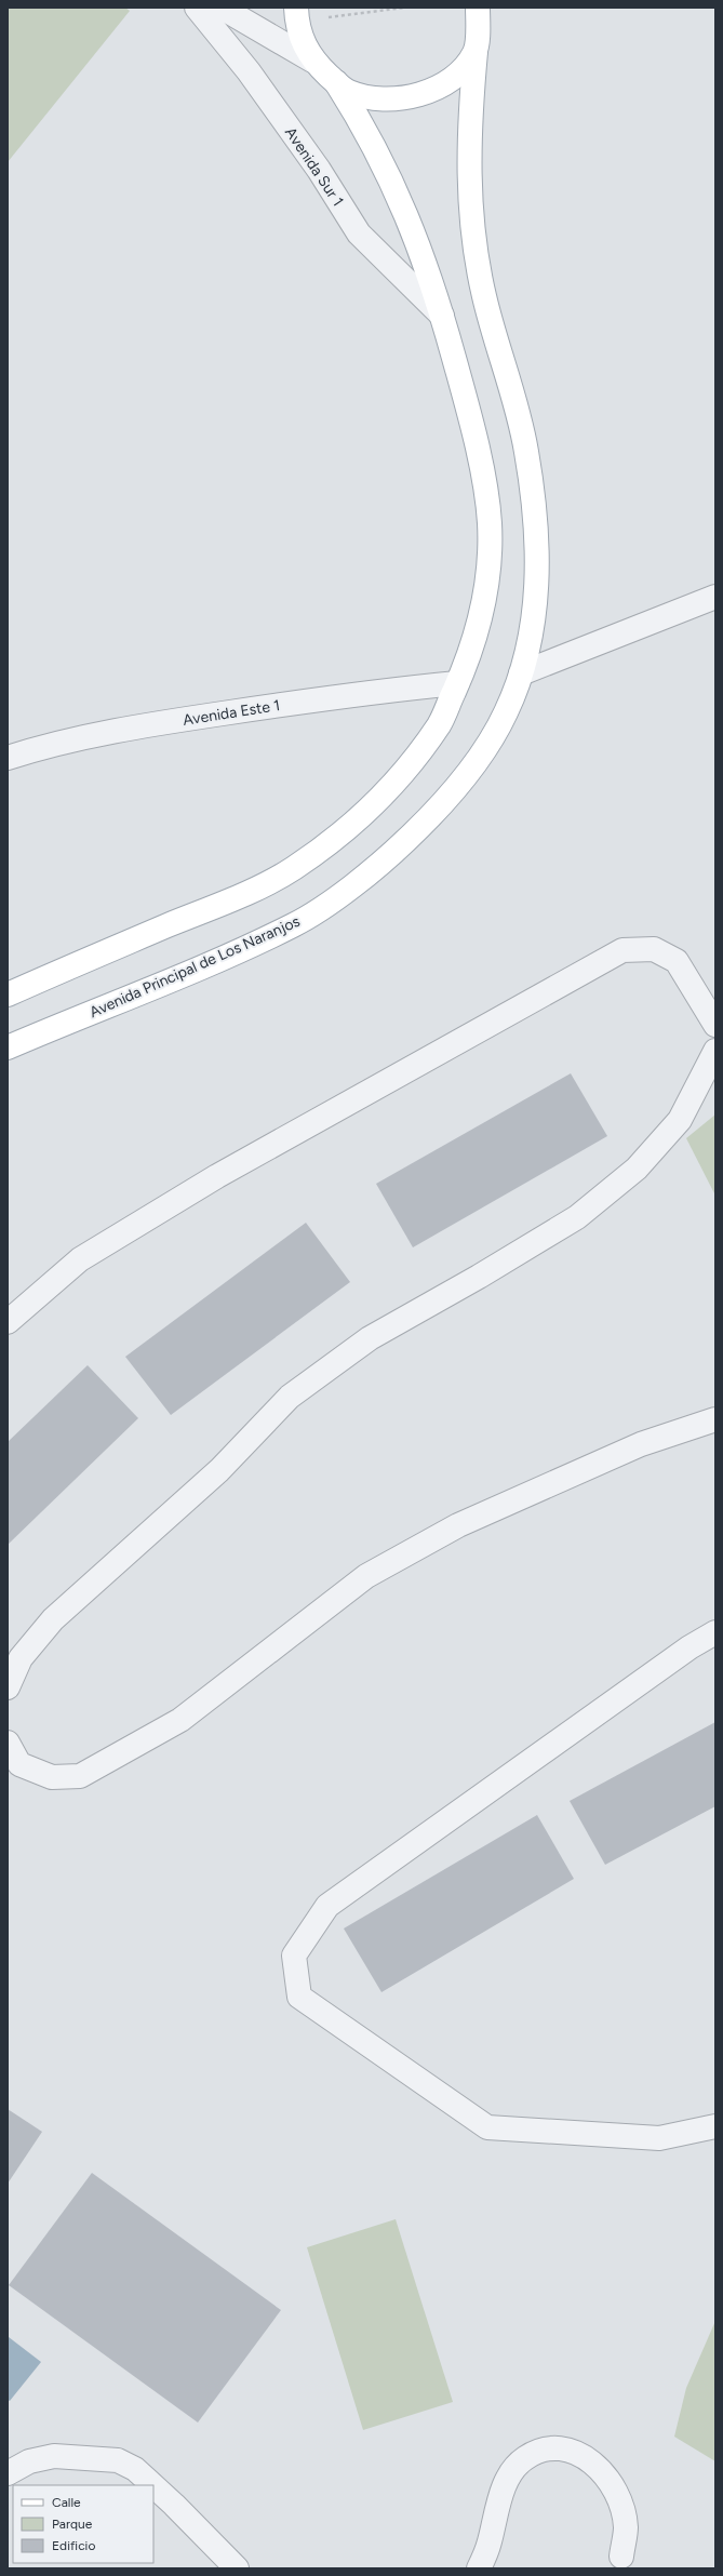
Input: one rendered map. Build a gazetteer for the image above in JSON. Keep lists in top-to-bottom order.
{
  "streets": {
    "main road": ["Avenida Principal de Los Naranjos"],
    "street": ["Avenida Sur 1", "Avenida Este 1"]
  },
  "legend": ["Calle", "Parque", "Edificio"]
}
